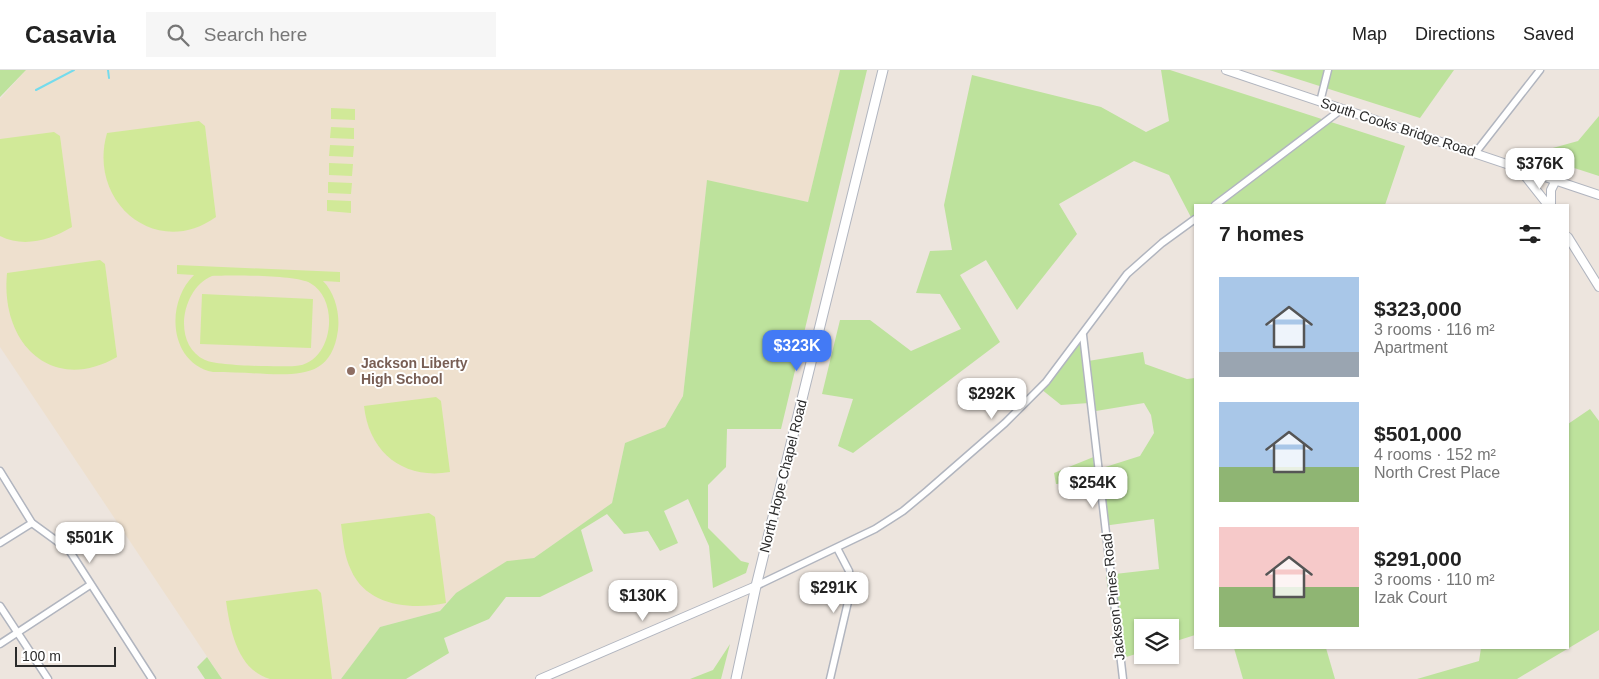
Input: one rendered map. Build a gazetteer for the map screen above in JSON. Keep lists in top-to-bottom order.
{
  "streets": {
    "main road": ["North Hope Chapel Road"],
    "street": ["South Cooks Bridge Road", "Jackson Pines Road"]
  },
  "places": ["Jackson Liberty High School"],
  "scale_bar": "100 m",
  "page": {
    "header": "Casavia",
    "search": "Search here",
    "nav": ["Map", "Directions", "Saved"],
    "price": [
      "$376K",
      "$323K",
      "$292K",
      "$254K",
      "$501K",
      "$291K",
      "$130K"
    ],
    "heading": "7 homes",
    "list": [
      {
        "name": "$323,000",
        "note": "3 rooms · 116 m² · Apartment"
      },
      {
        "name": "$501,000",
        "note": "4 rooms · 152 m² · North Crest Place"
      },
      {
        "name": "$291,000",
        "note": "3 rooms · 110 m² · Izak Court"
      }
    ],
    "scale": "100 m"
  }
}
